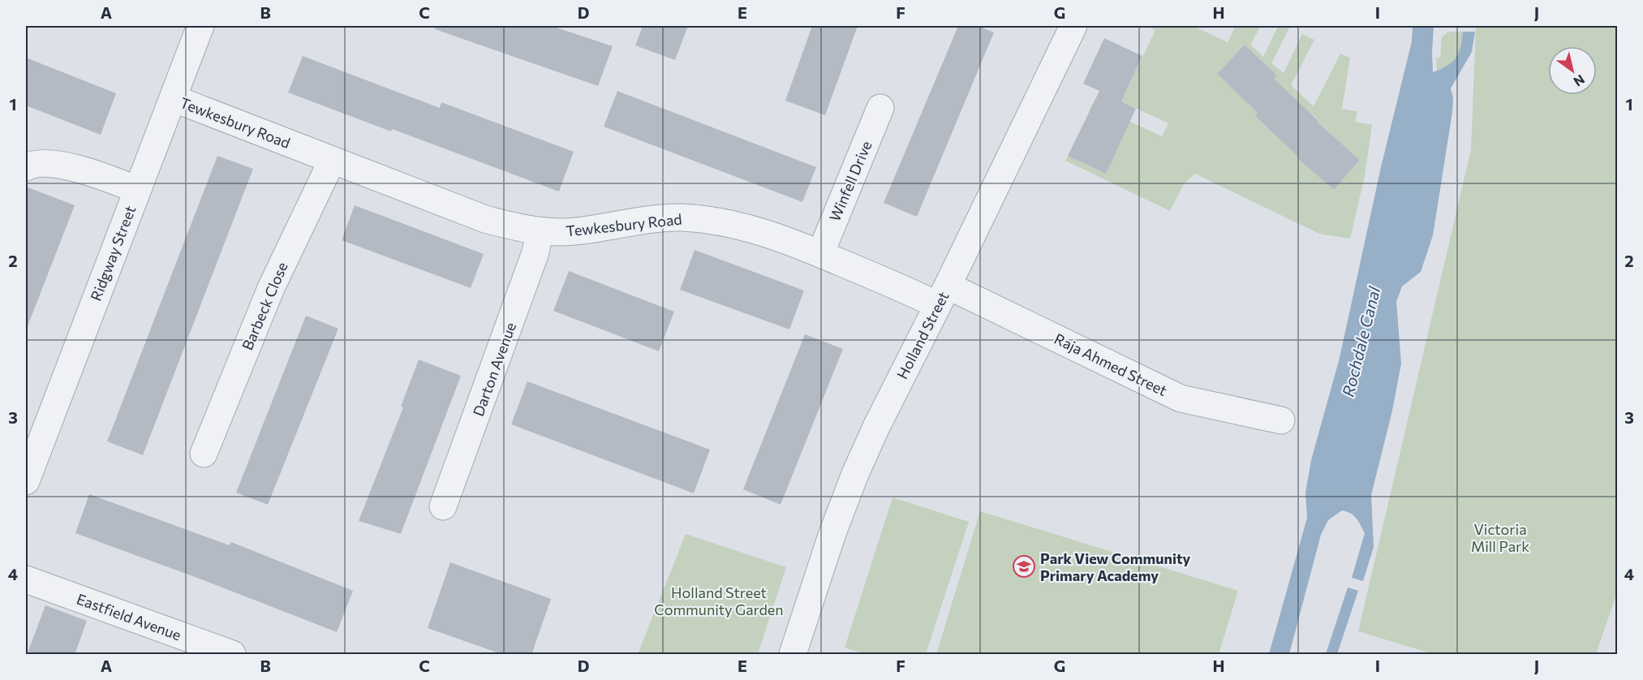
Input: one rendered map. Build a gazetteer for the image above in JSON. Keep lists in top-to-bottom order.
{
  "streets": {
    "street": [
      "Tewkesbury Road",
      "Winfell Drive",
      "Ridgway Street",
      "Barbeck Close",
      "Holland Street",
      "Raja Ahmed Street",
      "Darton Avenue",
      "Eastfield Avenue"
    ]
  },
  "crossings": [
    ["Tewkesbury Road", "Winfell Drive"],
    ["Tewkesbury Road", "Ridgway Street"],
    ["Tewkesbury Road", "Barbeck Close"],
    ["Tewkesbury Road", "Holland Street"],
    ["Tewkesbury Road", "Raja Ahmed Street"],
    ["Tewkesbury Road", "Darton Avenue"],
    ["Holland Street", "Raja Ahmed Street"]
  ],
  "water": ["Rochdale Canal"],
  "parks": ["Victoria Mill Park", "Holland Street Community Garden"],
  "places": {
    "school or university": ["Park View Community Primary Academy"]
  },
  "north": "bottom right",
  "grid": {
    "columns": [
      "A",
      "B",
      "C",
      "D",
      "E",
      "F",
      "G",
      "H",
      "I",
      "J"
    ],
    "rows": [
      "1",
      "2",
      "3",
      "4"
    ]
  }
}
